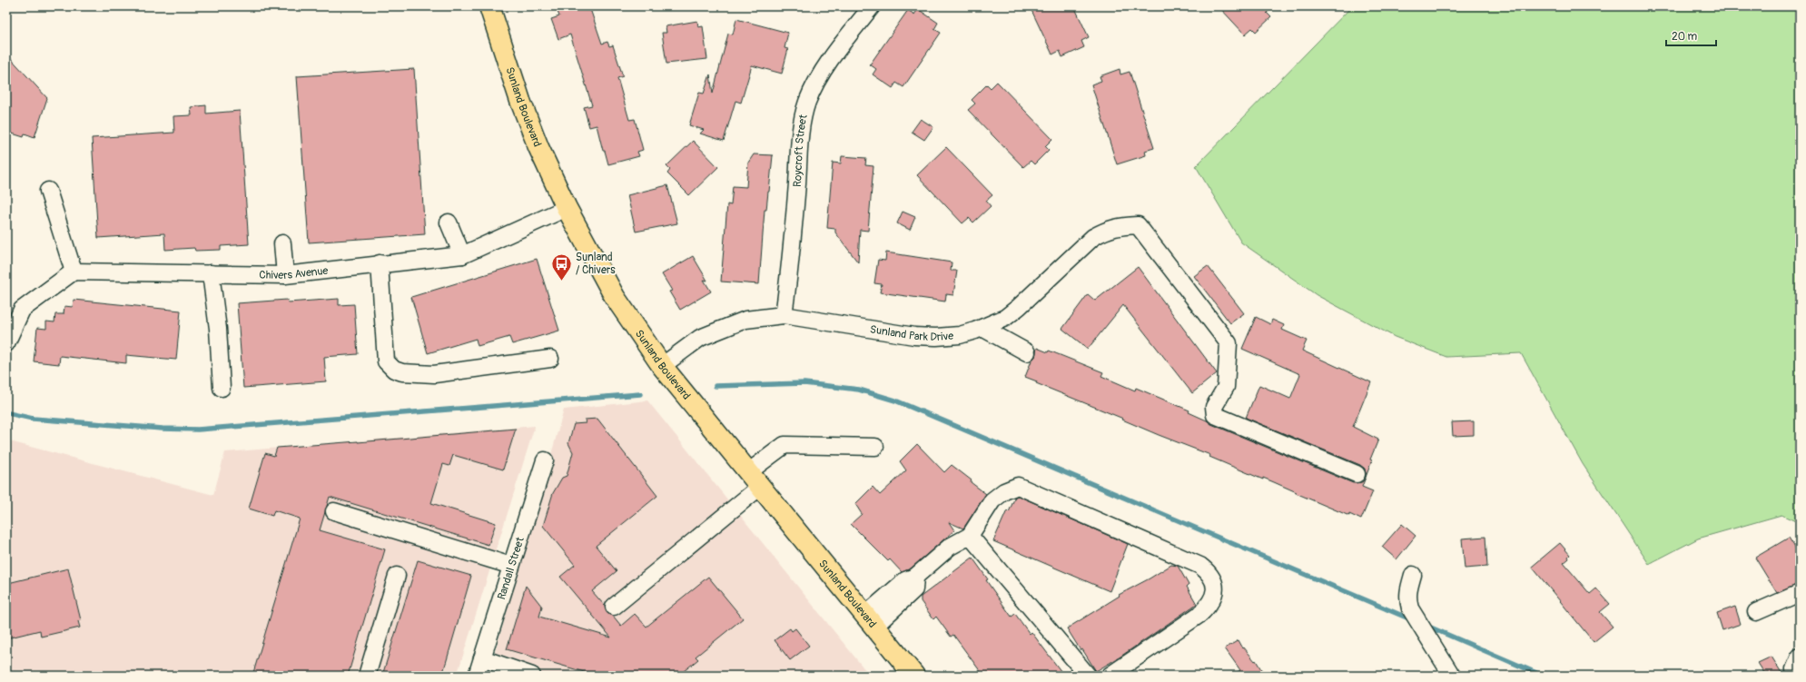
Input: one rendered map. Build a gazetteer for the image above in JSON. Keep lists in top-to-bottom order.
{
  "streets": {
    "main road": ["Sunland Boulevard"],
    "street": [
      "Roycroft Street",
      "Chivers Avenue",
      "Sunland Park Drive",
      "Randall Street"
    ]
  },
  "crossings": [
    ["Sunland Boulevard", "Chivers Avenue"],
    ["Sunland Boulevard", "Sunland Park Drive"],
    ["Roycroft Street", "Sunland Park Drive"]
  ],
  "places": {
    "bus stop": ["Sunland / Chivers"]
  },
  "scale_bar": "20 m"
}
